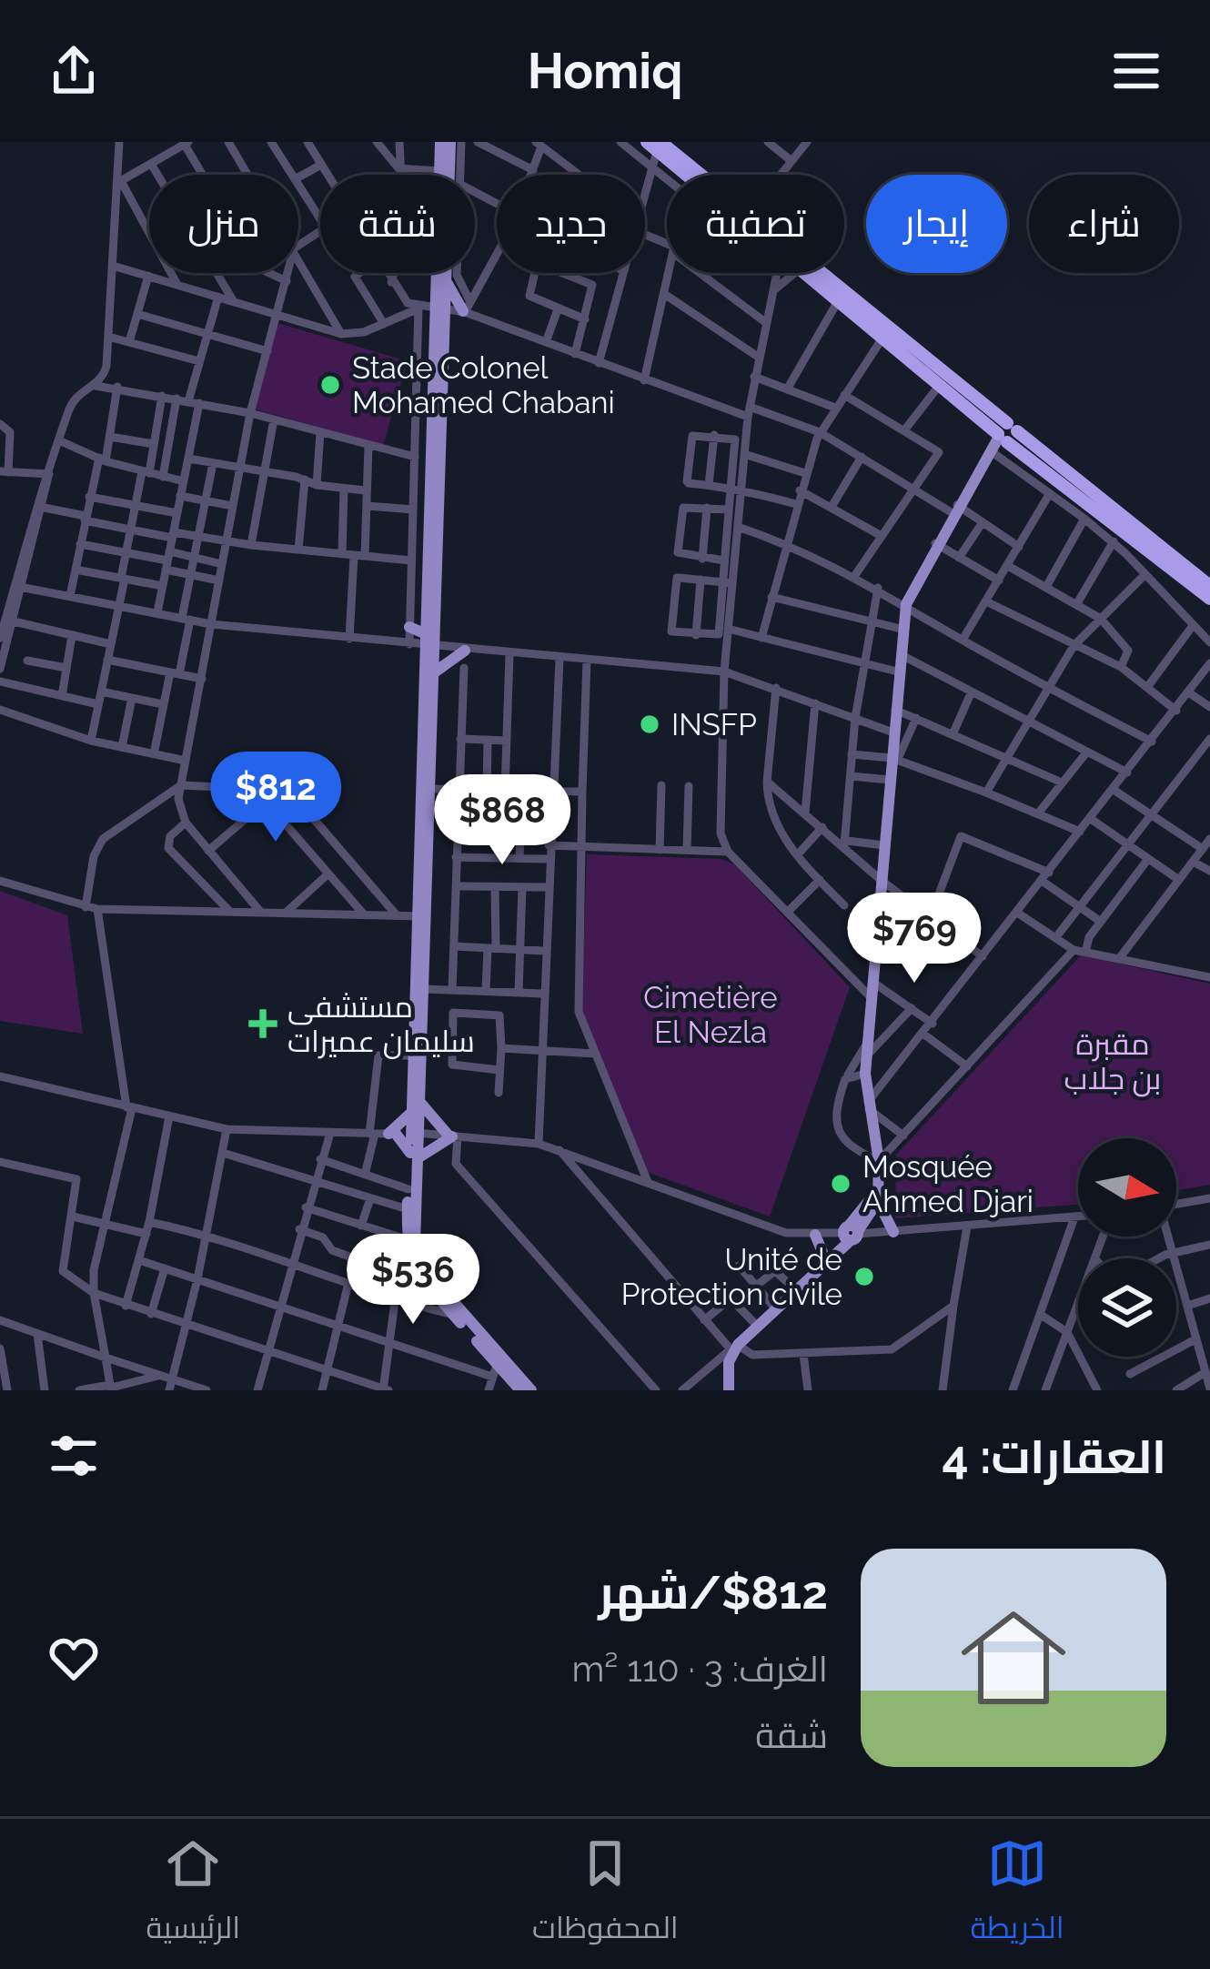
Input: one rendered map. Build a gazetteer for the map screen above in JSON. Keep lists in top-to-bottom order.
{
  "parks": ["Cimetière El Nezla", "مقبرة بن جلاب"],
  "places": {
    "other": [
      "Stade Colonel Mohamed Chabani",
      "INSFP",
      "Mosquée Ahmed Djari",
      "Unité de Protection civile"
    ],
    "health": ["مستشفى سليمان عميرات"]
  },
  "north": "right",
  "page": {
    "header": "Homiq",
    "chip": [
      "شراء",
      "إيجار",
      "تصفية",
      "جديد",
      "شقة",
      "منزل"
    ],
    "price": [
      "$812",
      "$868",
      "$769",
      "$536"
    ],
    "heading": "العقارات: 4",
    "list": [
      {
        "name": "$812/شهر",
        "note": "الغرف: 3 · 110 m² · شقة"
      }
    ],
    "tabs": ["الخريطة", "المحفوظات", "الرئيسية"]
  }
}
